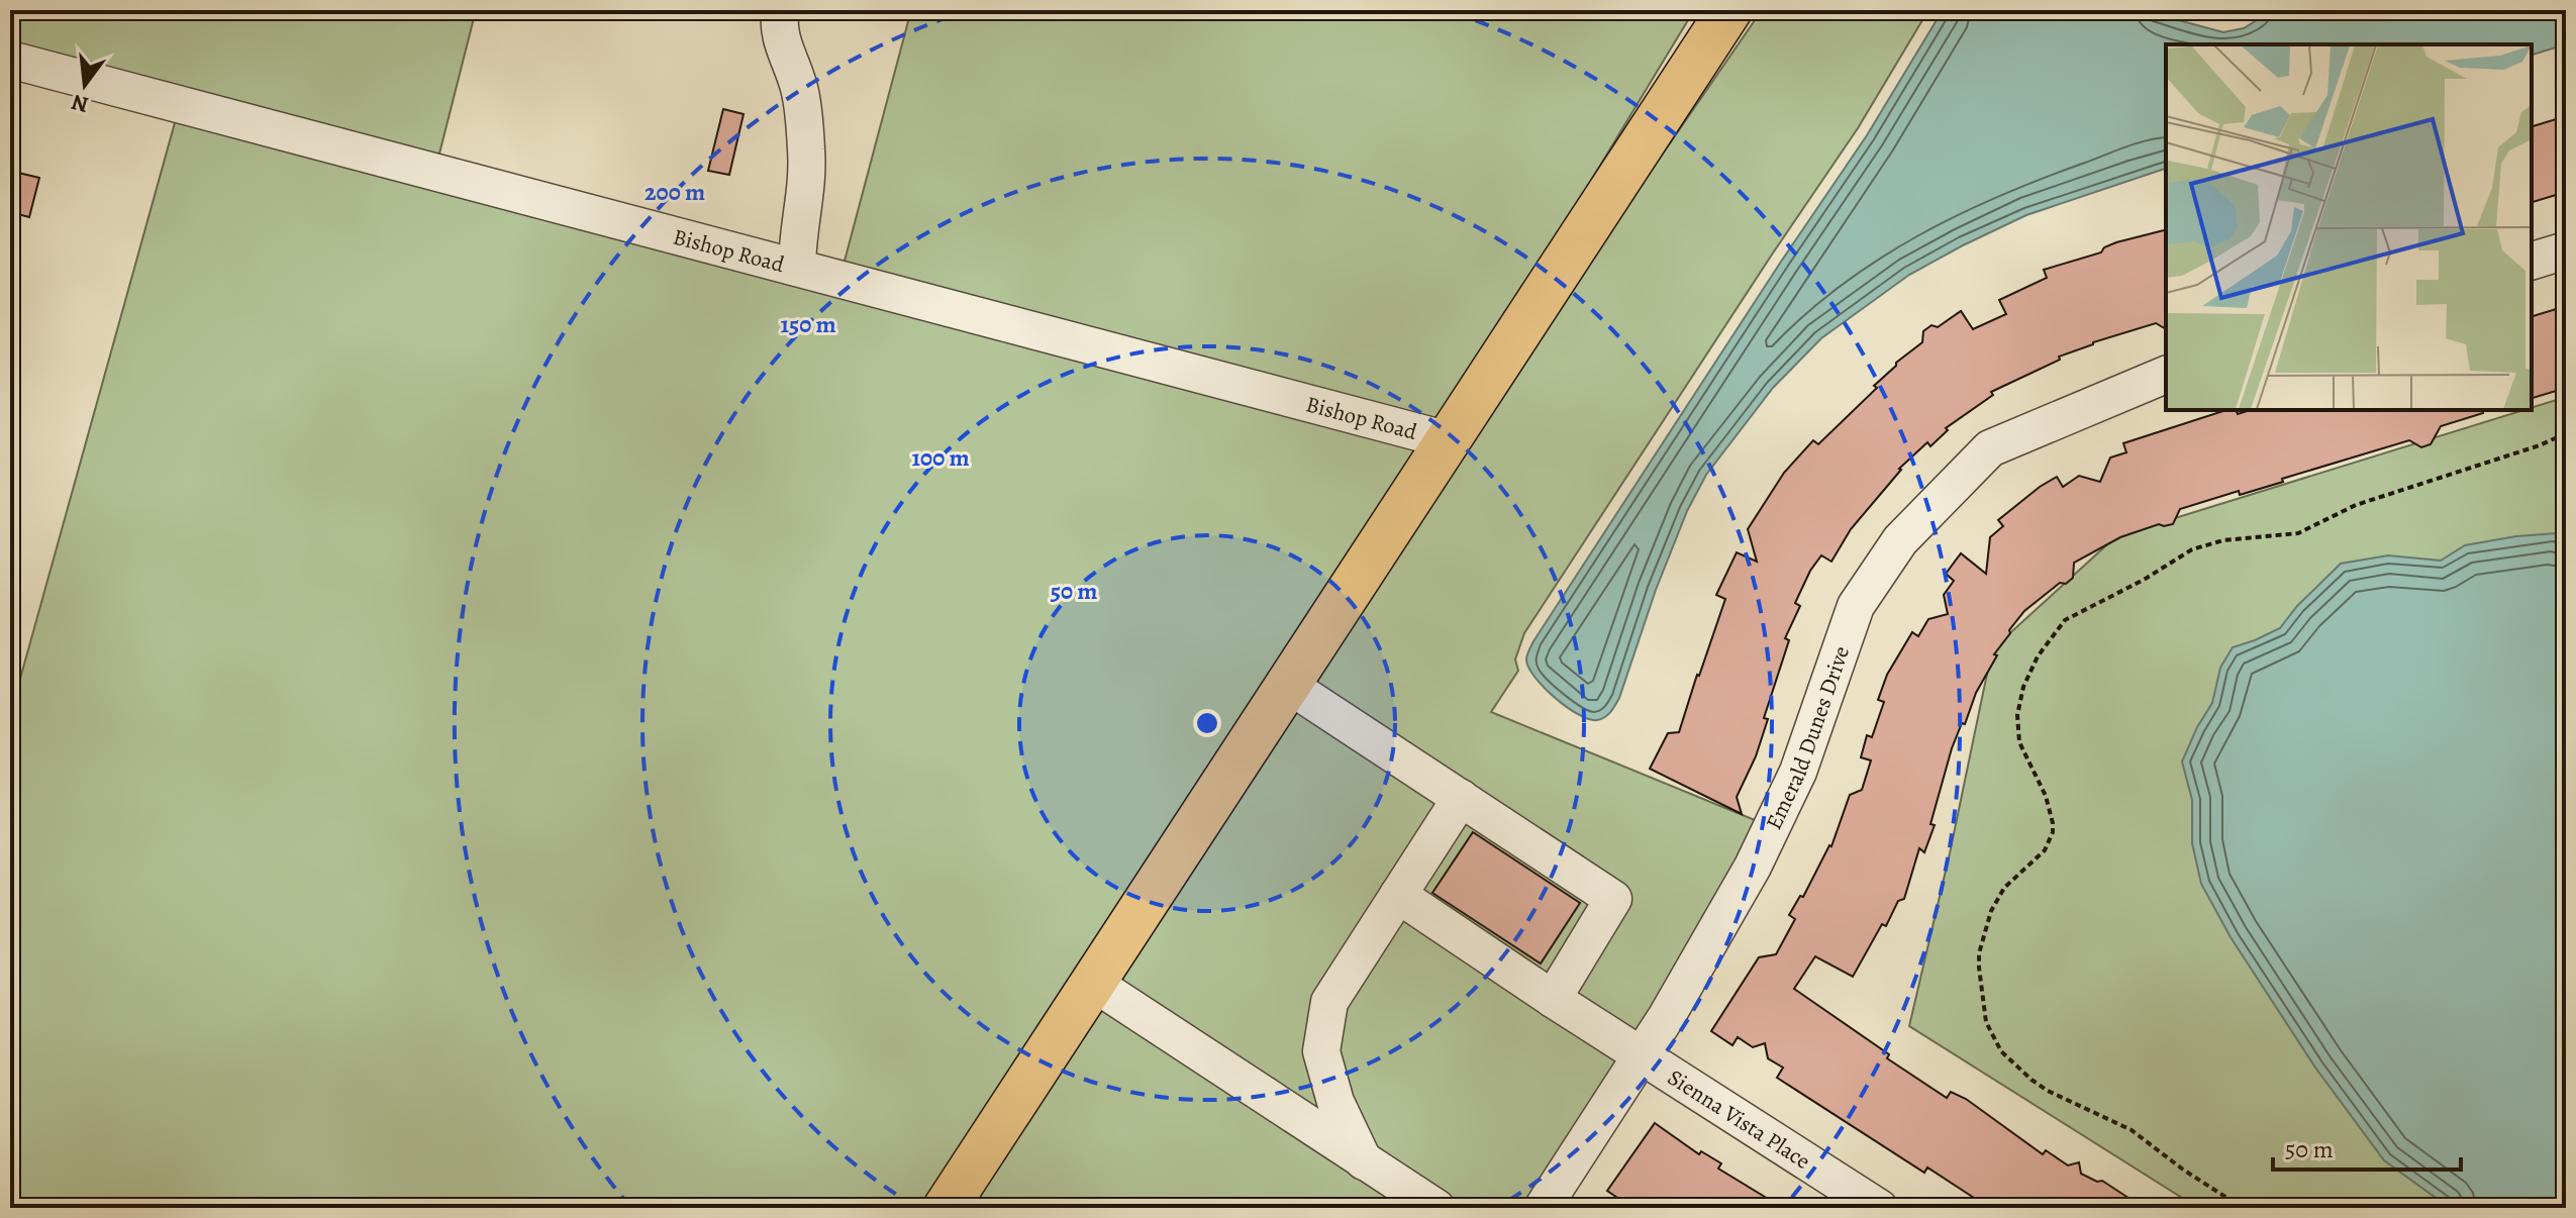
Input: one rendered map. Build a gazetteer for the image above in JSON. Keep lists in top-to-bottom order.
{
  "streets": {
    "street": ["Bishop Road", "Emerald Dunes Drive", "Sienna Vista Place"]
  },
  "crossings": [
    ["Emerald Dunes Drive", "Sienna Vista Place"]
  ],
  "scale_bar": "50 m",
  "north": "bottom",
  "rings": [
    "200 m",
    "150 m",
    "100 m",
    "50 m"
  ]
}
